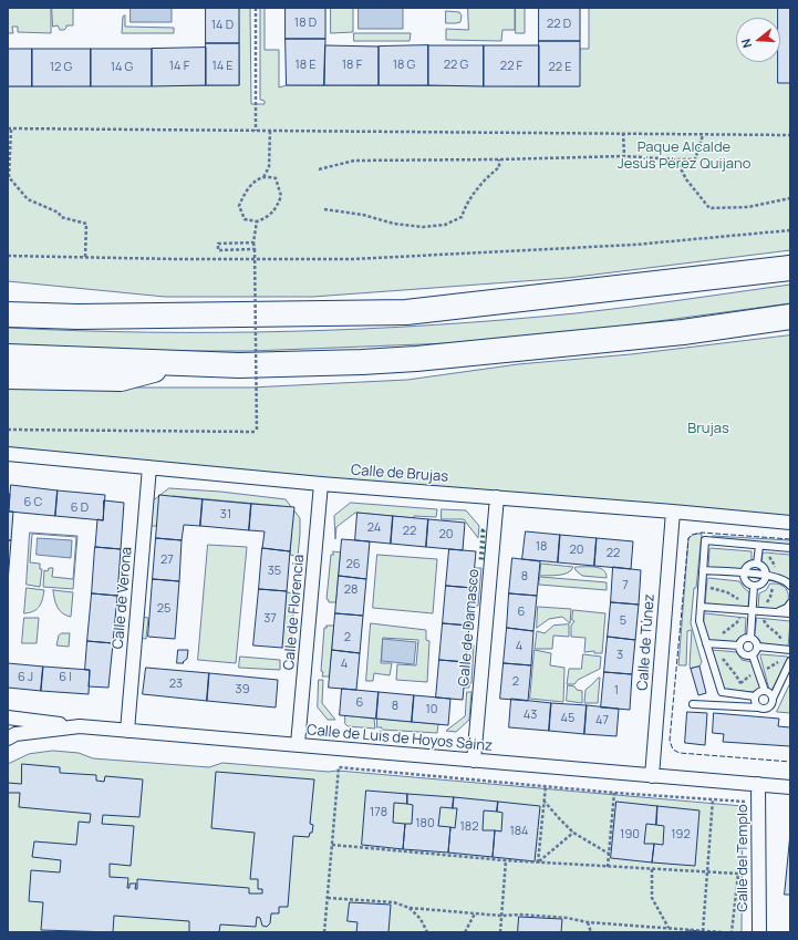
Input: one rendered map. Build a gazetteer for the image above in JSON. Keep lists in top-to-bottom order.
{
  "streets": {
    "street": [
      "Calle de Brujas",
      "Calle de Verona",
      "Calle de Florencia",
      "Calle de Damasco",
      "Calle de Túnez",
      "Calle de Luis de Hoyos Sáinz",
      "Calle del Templo"
    ]
  },
  "crossings": [
    ["Calle de Brujas", "Calle de Verona"],
    ["Calle de Brujas", "Calle de Florencia"],
    ["Calle de Brujas", "Calle de Damasco"],
    ["Calle de Brujas", "Calle de Túnez"],
    ["Calle de Verona", "Calle de Luis de Hoyos Sáinz"],
    ["Calle de Florencia", "Calle de Luis de Hoyos Sáinz"],
    ["Calle de Damasco", "Calle de Luis de Hoyos Sáinz"],
    ["Calle de Túnez", "Calle de Luis de Hoyos Sáinz"],
    ["Calle de Luis de Hoyos Sáinz", "Calle del Templo"]
  ],
  "parks": ["Paque Alcalde Jesús Pérez Quijano", "Brujas"],
  "house_numbers": [
    "18 D",
    "22 D",
    "14 D",
    "18 E",
    "18 F",
    "18 G",
    "22 G",
    "14 F",
    "14 E",
    "22 F",
    "12 G",
    "14 G",
    "22 E",
    "6 C",
    "6 D",
    "31",
    "24",
    "22",
    "20",
    "18",
    "20",
    "22",
    "27",
    "26",
    "35",
    "8",
    "7",
    "28",
    "25",
    "6",
    "37",
    "5",
    "2",
    "4",
    "3",
    "4",
    "6 J",
    "6 I",
    "2",
    "23",
    "39",
    "1",
    "6",
    "8",
    "10",
    "43",
    "45",
    "47",
    "178",
    "180",
    "182",
    "184",
    "190",
    "192"
  ],
  "north": "left"
}
